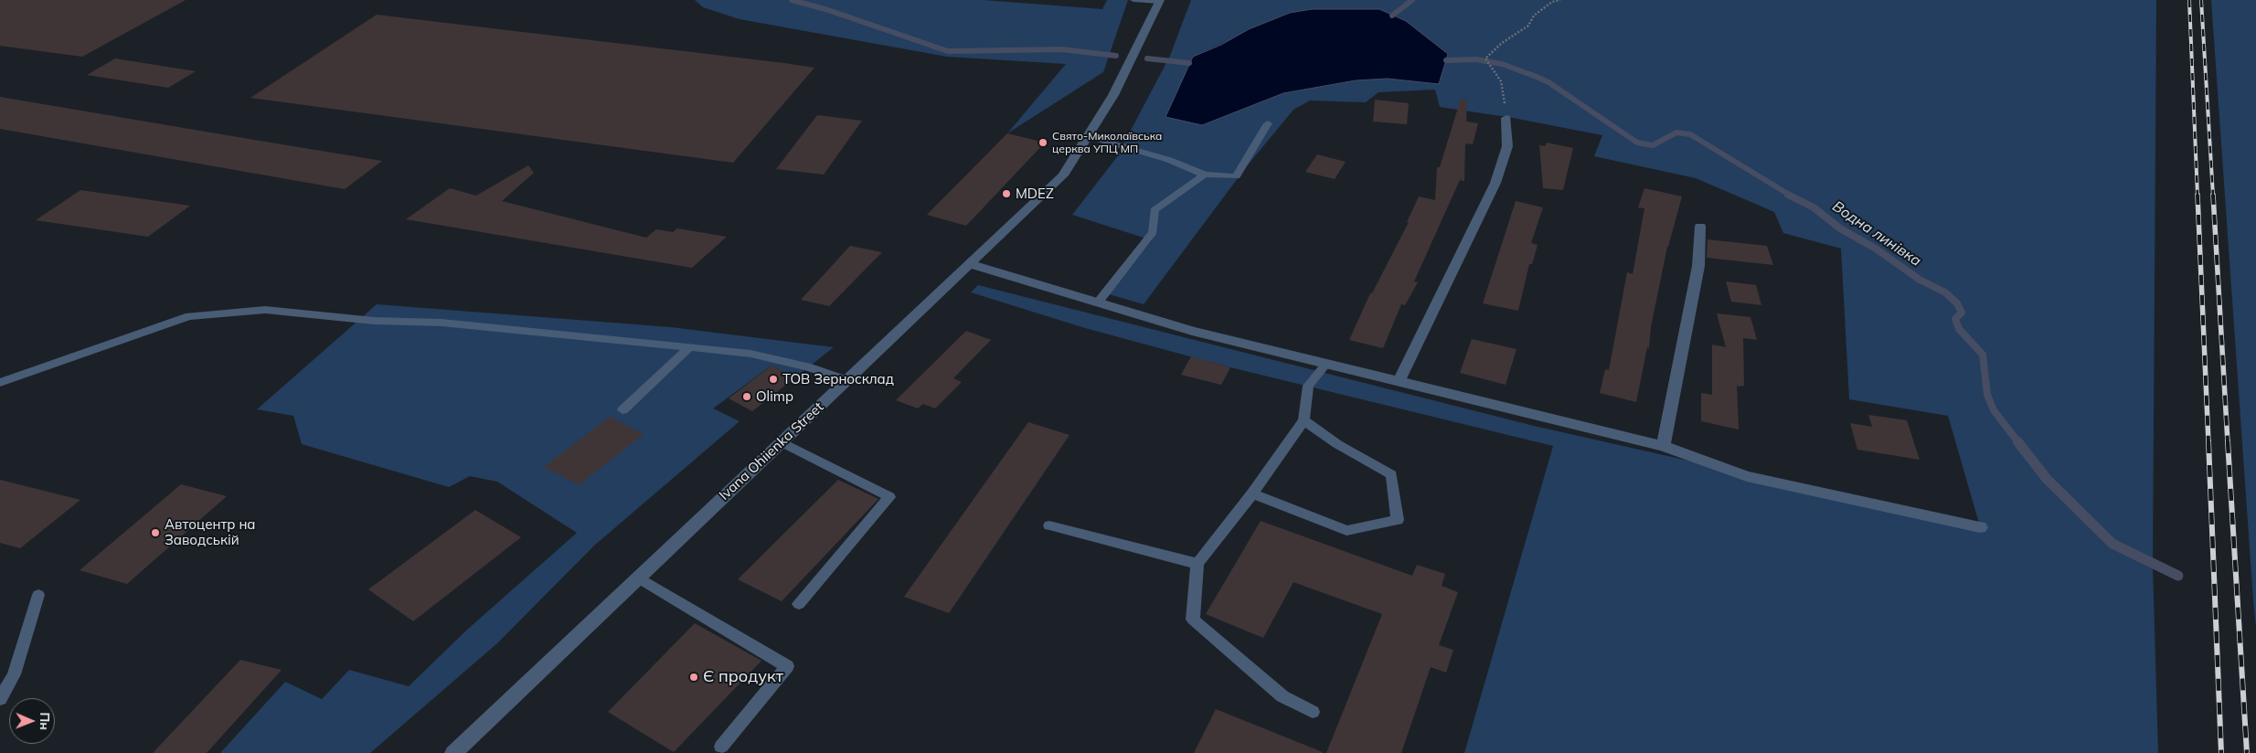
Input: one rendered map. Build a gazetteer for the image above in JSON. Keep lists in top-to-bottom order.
{
  "streets": {
    "street": ["Ivana Ohiienka Street"]
  },
  "water": ["Водна линівка"],
  "places": [
    "Свято-Миколаївська церква УПЦ МП",
    "MDEZ",
    "ТОВ Зерносклад",
    "Olimp",
    "Автоцентр на Заводській",
    "Є продукт"
  ],
  "north": "right"
}
